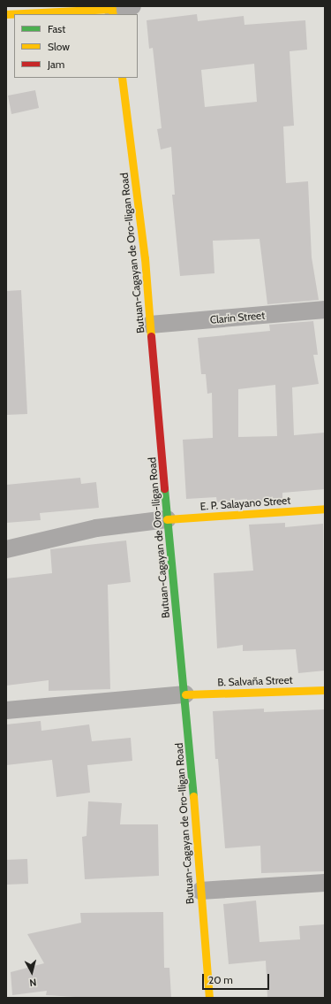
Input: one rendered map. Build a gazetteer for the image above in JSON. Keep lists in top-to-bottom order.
{
  "streets": {
    "main road": ["Butuan-Cagayan de Oro-Iligan Road", "E. P. Salayano Street", "B. Salvaña Street"],
    "street": ["Clarin Street"]
  },
  "crossings": [
    ["Butuan-Cagayan de Oro-Iligan Road", "Clarin Street"],
    ["Butuan-Cagayan de Oro-Iligan Road", "E. P. Salayano Street"],
    ["Butuan-Cagayan de Oro-Iligan Road", "B. Salvaña Street"]
  ],
  "legend": ["Fast", "Slow", "Jam"],
  "scale_bar": "20 m",
  "north": "bottom"
}
